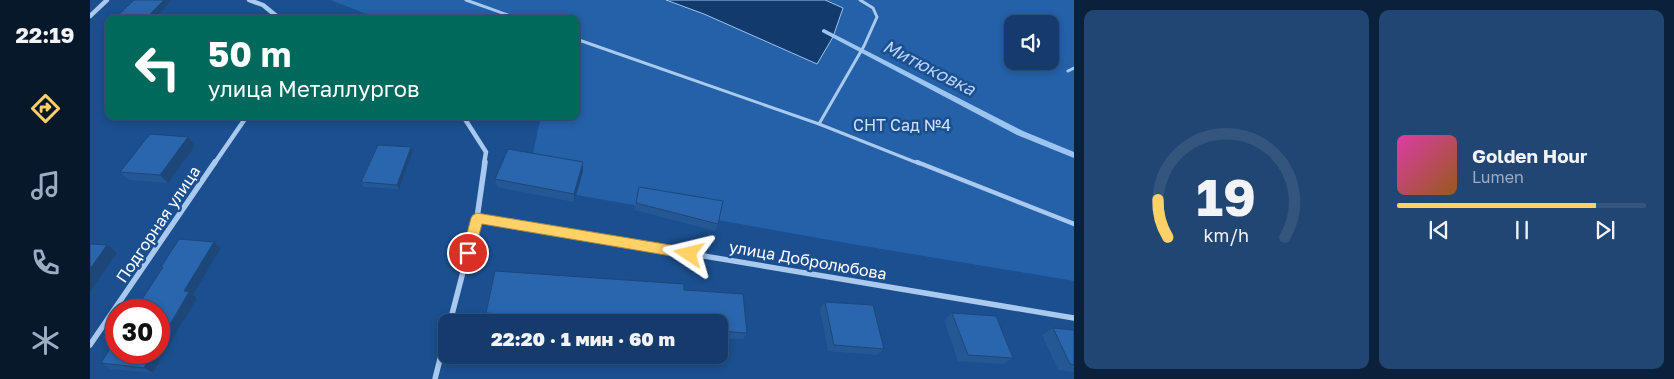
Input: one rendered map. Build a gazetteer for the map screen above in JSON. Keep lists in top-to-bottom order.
{
  "streets": {
    "street": ["Подгорная улица", "улица Добролюбова"]
  },
  "water": ["Митюковка"],
  "parks": ["СНТ Сад №4"],
  "page": {
    "tabs": "22:19",
    "turn": ["50 m", "улица Металлургов"],
    "song": ["Golden Hour", "Lumen"],
    "limit": "30",
    "trip": "22:20 · 1 мин · 60 m",
    "gauge": ["19", "km/h"]
  }
}
